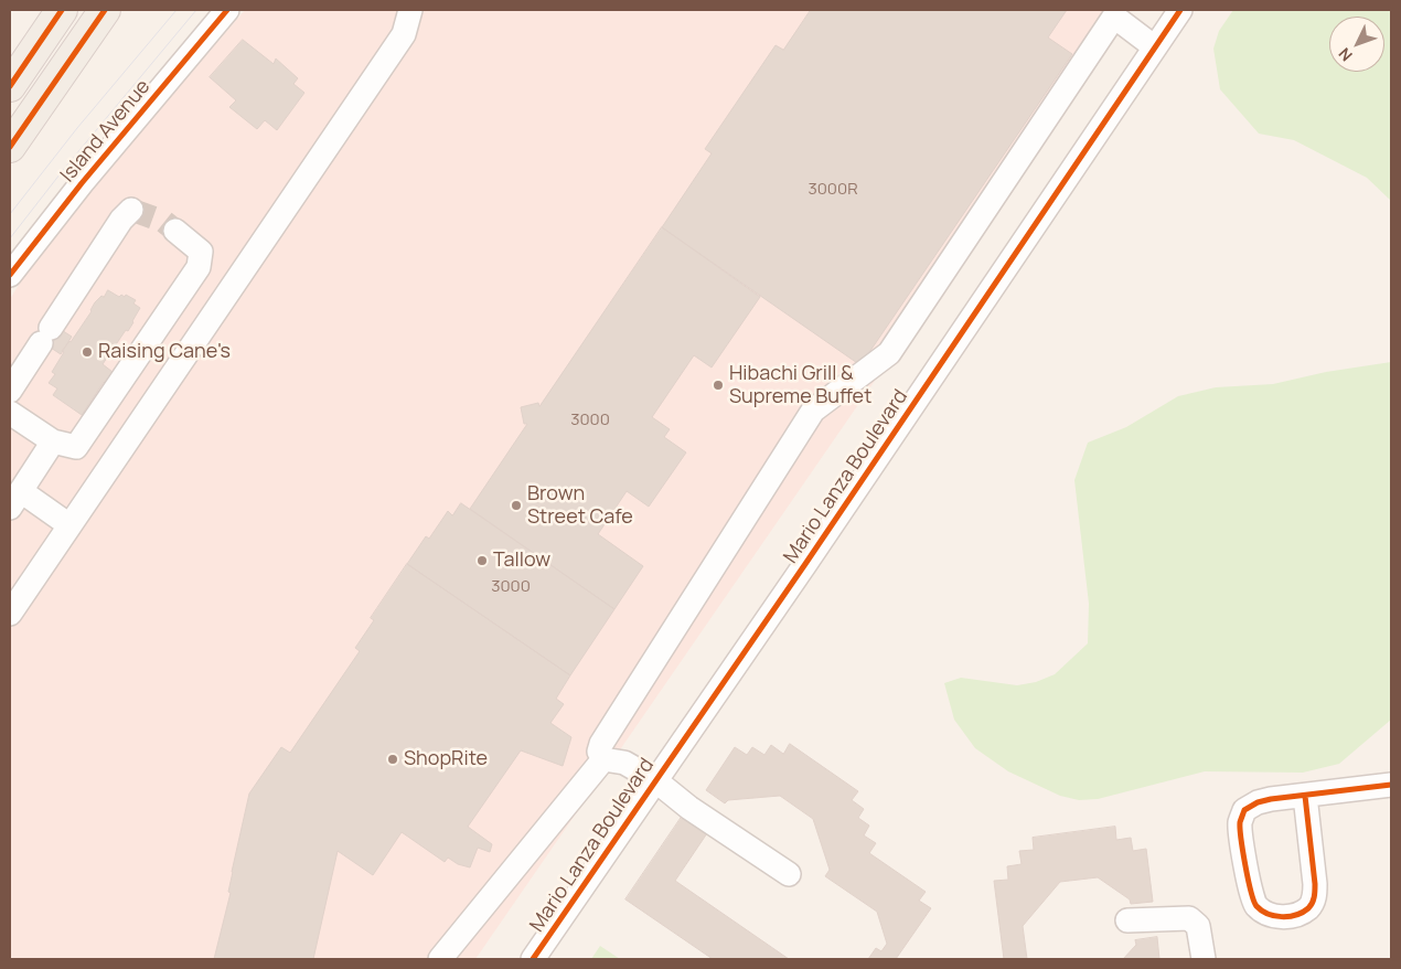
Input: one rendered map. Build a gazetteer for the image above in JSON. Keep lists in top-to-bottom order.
{
  "streets": {
    "street": ["Island Avenue", "Mario Lanza Boulevard"]
  },
  "places": [
    "Raising Cane's",
    "Hibachi Grill & Supreme Buffet",
    "Brown Street Cafe",
    "Tallow",
    "ShopRite"
  ],
  "house_numbers": ["3000R", "3000", "3000"],
  "north": "bottom left"
}
